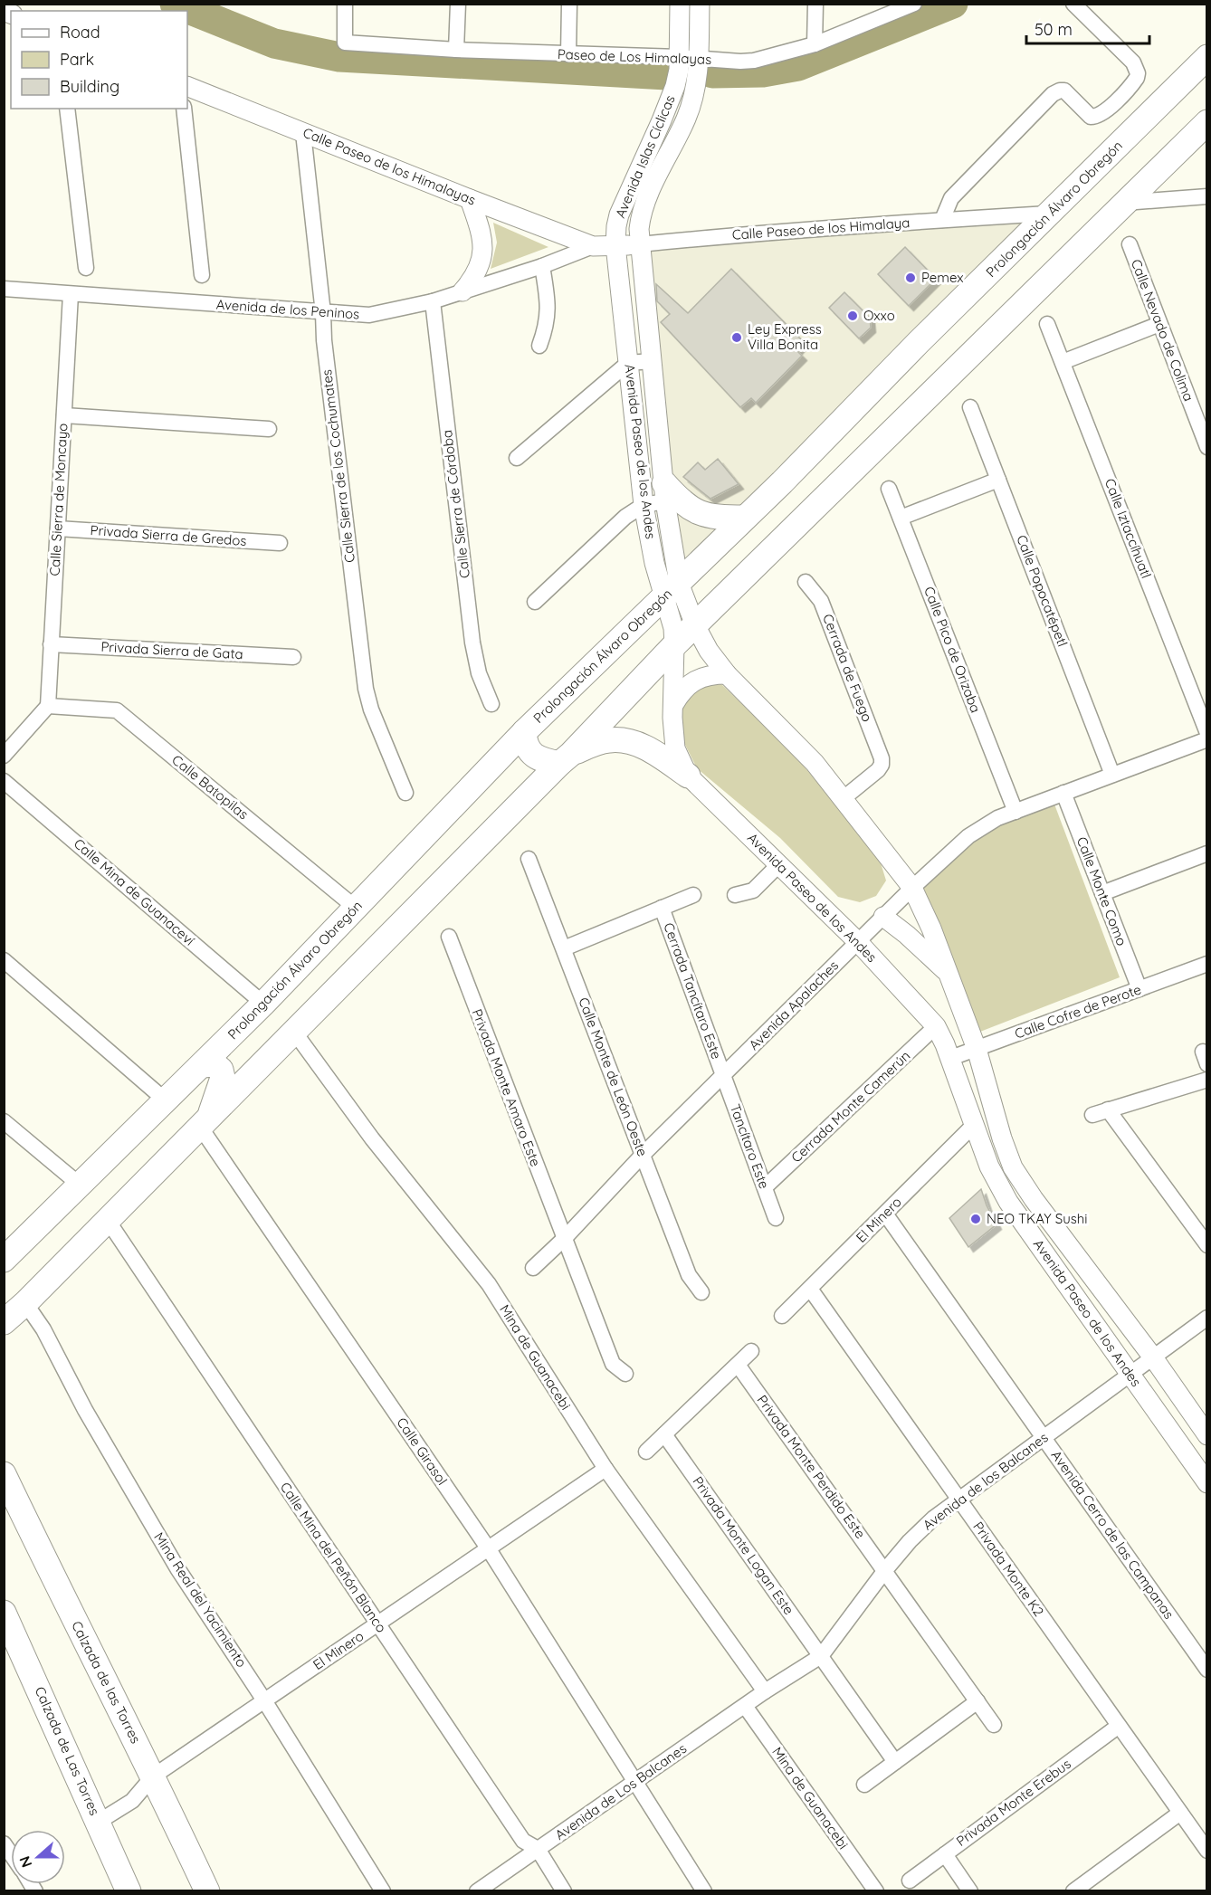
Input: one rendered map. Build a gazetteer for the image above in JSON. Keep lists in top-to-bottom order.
{
  "streets": {
    "main road": ["Prolongación Álvaro Obregón", "Calzada de las Torres", "Calzada de Las Torres"],
    "street": [
      "Paseo de Los Himalayas",
      "Avenida Islas Cíclicas",
      "Calle Paseo de los Himalayas",
      "Calle Paseo de los Himalaya",
      "Avenida de los Peninos",
      "Calle Nevado de Colima",
      "Avenida Paseo de los Andes",
      "Calle Sierra de los Cochumates",
      "Calle Sierra de Moncayo",
      "Calle Sierra de Córdoba",
      "Calle Iztaccíhuatl",
      "Privada Sierra de Gredos",
      "Calle Popocatépetl",
      "Calle Pico de Orizaba",
      "Privada Sierra de Gata",
      "Cerrada de Fuego",
      "Calle Batopilas",
      "Calle Monte Como",
      "Calle Mina de Guanaceví",
      "Cerrada Tancítaro Este",
      "Avenida Apalaches",
      "Calle Cofre de Perote",
      "Calle Monte de León Oeste",
      "Privada Monte Amaro Este",
      "Cerrada Monte Camerún",
      "Tancítaro Este",
      "El Minero",
      "Mina de Guanacebi",
      "Calle Girasol",
      "Privada Monte Perdido Este",
      "Avenida de los Balcanes",
      "Avenida Cerro de las Campanas",
      "Privada Monte Logan Este",
      "Calle Mina del Peñón Blanco",
      "Privada Monte K2",
      "Mina Real del Yacimiento",
      "Avenida de Los Balcanes",
      "Privada Monte Erebus"
    ]
  },
  "crossings": [
    ["Paseo de Los Himalayas", "Avenida Islas Cíclicas"],
    ["Avenida Islas Cíclicas", "Calle Paseo de los Himalaya"],
    ["Avenida Islas Cíclicas", "Avenida Paseo de los Andes"],
    ["Calle Paseo de los Himalayas", "Calle Paseo de los Himalaya"],
    ["Calle Paseo de los Himalayas", "Avenida de los Peninos"],
    ["Calle Paseo de los Himalayas", "Calle Sierra de los Cochumates"],
    ["Prolongación Álvaro Obregón", "Calle Paseo de los Himalaya"],
    ["Prolongación Álvaro Obregón", "Avenida Paseo de los Andes"],
    ["Prolongación Álvaro Obregón", "Calle Batopilas"],
    ["Prolongación Álvaro Obregón", "Calle Mina de Guanaceví"],
    ["Calle Paseo de los Himalaya", "Avenida de los Peninos"],
    ["Calle Paseo de los Himalaya", "Avenida Paseo de los Andes"],
    ["Avenida de los Peninos", "Calle Sierra de los Cochumates"],
    ["Avenida de los Peninos", "Calle Sierra de Moncayo"],
    ["Avenida de los Peninos", "Calle Sierra de Córdoba"],
    ["Avenida Paseo de los Andes", "Cerrada de Fuego"],
    ["Avenida Paseo de los Andes", "Avenida Apalaches"],
    ["Avenida Paseo de los Andes", "Calle Cofre de Perote"],
    ["Avenida Paseo de los Andes", "Cerrada Monte Camerún"],
    ["Avenida Paseo de los Andes", "El Minero"],
    ["Avenida Paseo de los Andes", "Avenida de los Balcanes"],
    ["Calle Sierra de Moncayo", "Privada Sierra de Gredos"],
    ["Calle Sierra de Moncayo", "Privada Sierra de Gata"],
    ["Calle Sierra de Moncayo", "Calle Batopilas"],
    ["Calle Popocatépetl", "Avenida Apalaches"],
    ["Calle Pico de Orizaba", "Avenida Apalaches"],
    ["Calle Monte Como", "Avenida Apalaches"],
    ["Calle Monte Como", "Calle Cofre de Perote"],
    ["Cerrada Tancítaro Este", "Avenida Apalaches"],
    ["Cerrada Tancítaro Este", "Tancítaro Este"],
    ["Avenida Apalaches", "Calle Monte de León Oeste"],
    ["Avenida Apalaches", "Privada Monte Amaro Este"],
    ["Avenida Apalaches", "Tancítaro Este"],
    ["Cerrada Monte Camerún", "Tancítaro Este"],
    ["El Minero", "Mina de Guanacebi"],
    ["El Minero", "Calle Girasol"],
    ["El Minero", "Avenida Cerro de las Campanas"],
    ["El Minero", "Calle Mina del Peñón Blanco"],
    ["El Minero", "Privada Monte K2"],
    ["El Minero", "Mina Real del Yacimiento"],
    ["El Minero", "Calzada de las Torres"],
    ["El Minero", "Calzada de Las Torres"],
    ["Mina de Guanacebi", "Avenida de los Balcanes"],
    ["Mina de Guanacebi", "Avenida de Los Balcanes"],
    ["Calle Girasol", "Avenida de Los Balcanes"],
    ["Privada Monte Perdido Este", "Avenida de los Balcanes"],
    ["Avenida de los Balcanes", "Avenida Cerro de las Campanas"],
    ["Avenida de los Balcanes", "Privada Monte Logan Este"],
    ["Avenida de los Balcanes", "Privada Monte K2"],
    ["Avenida de los Balcanes", "Avenida de Los Balcanes"],
    ["Calle Mina del Peñón Blanco", "Avenida de Los Balcanes"],
    ["Privada Monte K2", "Privada Monte Erebus"]
  ],
  "places": [
    "Pemex",
    "Oxxo",
    "Ley Express Villa Bonita",
    "NEO TKAY Sushi"
  ],
  "legend": ["Road", "Park", "Building"],
  "scale_bar": "50 m",
  "north": "left"
}
